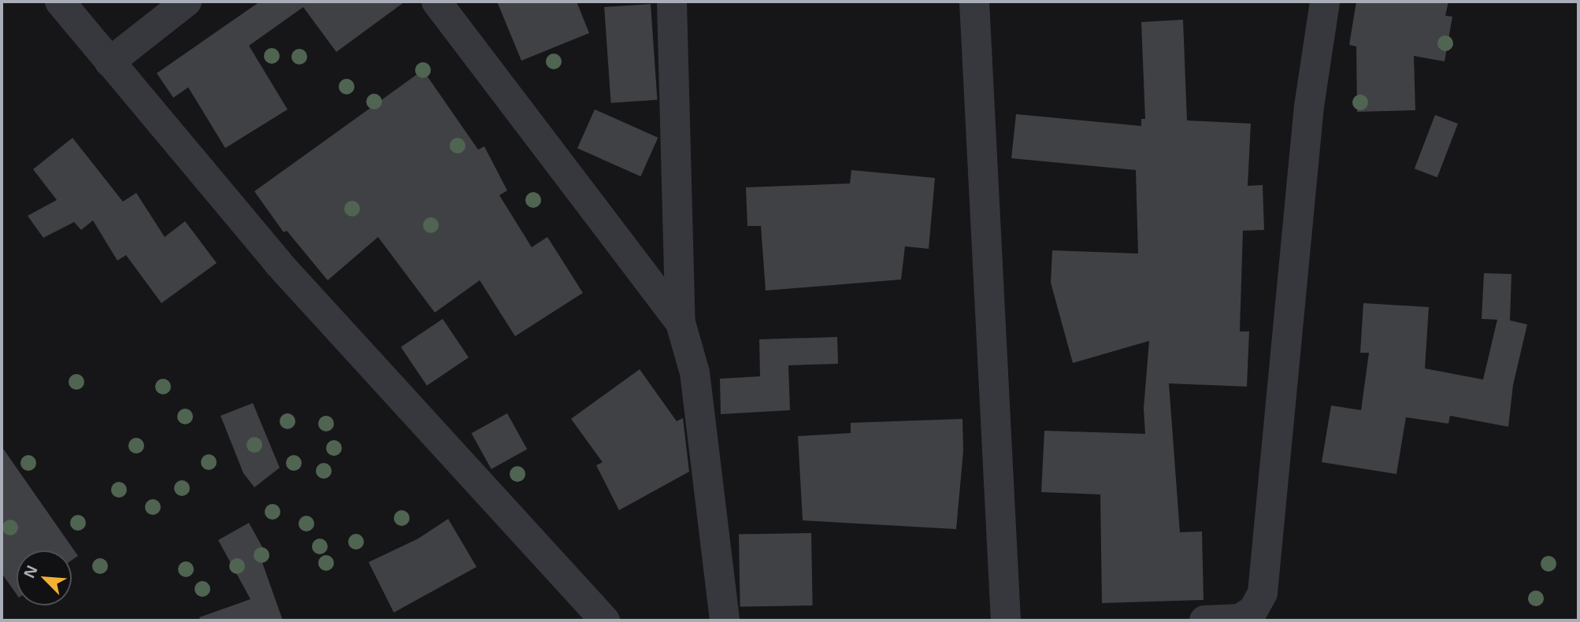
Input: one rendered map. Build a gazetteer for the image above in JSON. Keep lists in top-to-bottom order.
{
  "north": "top left"
}
